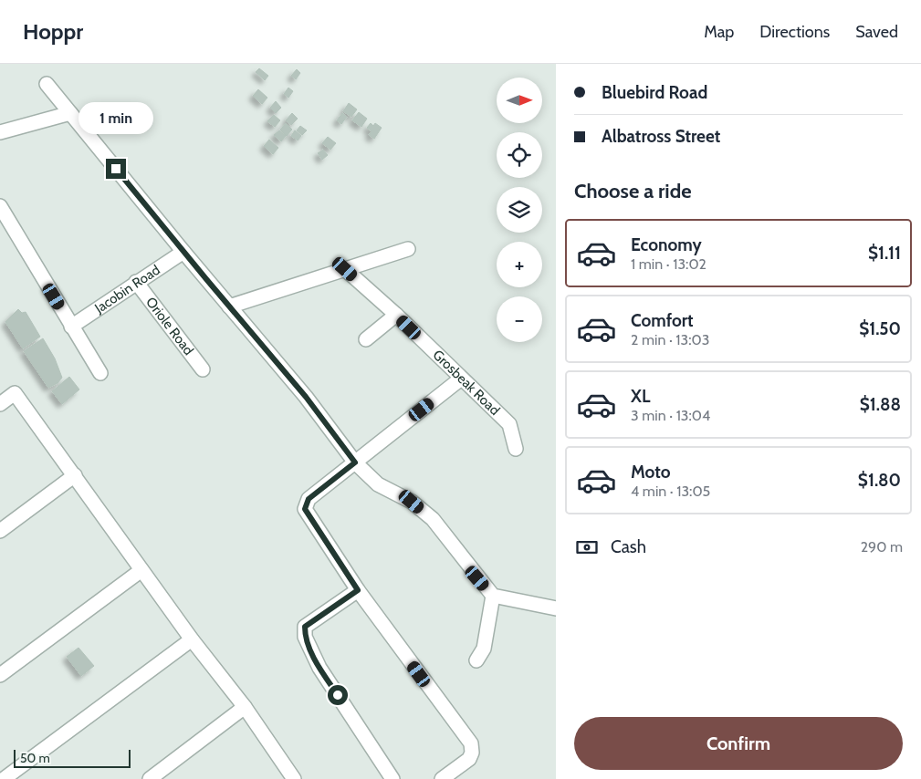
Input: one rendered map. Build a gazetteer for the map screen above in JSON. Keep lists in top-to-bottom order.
{
  "streets": {
    "street": ["Jacobin Road", "Oriole Road", "Grosbeak Road"]
  },
  "crossings": [
    ["Jacobin Road", "Oriole Road"]
  ],
  "scale_bar": "50 m",
  "north": "right",
  "page": {
    "header": "Hoppr",
    "nav": ["Map", "Directions", "Saved"],
    "banner": ["Bluebird Road", "Albatross Street"],
    "map_buttons": ["+", "−"],
    "bubble": "1 min",
    "heading": "Choose a ride",
    "list": [
      {
        "name": "Economy",
        "note": "1 min · 13:02",
        "value": "$1.11"
      },
      {
        "name": "Comfort",
        "note": "2 min · 13:03",
        "value": "$1.50"
      },
      {
        "name": "XL",
        "note": "3 min · 13:04",
        "value": "$1.88"
      },
      {
        "name": "Moto",
        "note": "4 min · 13:05",
        "value": "$1.80"
      }
    ],
    "pay": ["Cash", "290 m"],
    "buttons": "Confirm",
    "scale": "50 m"
  }
}
